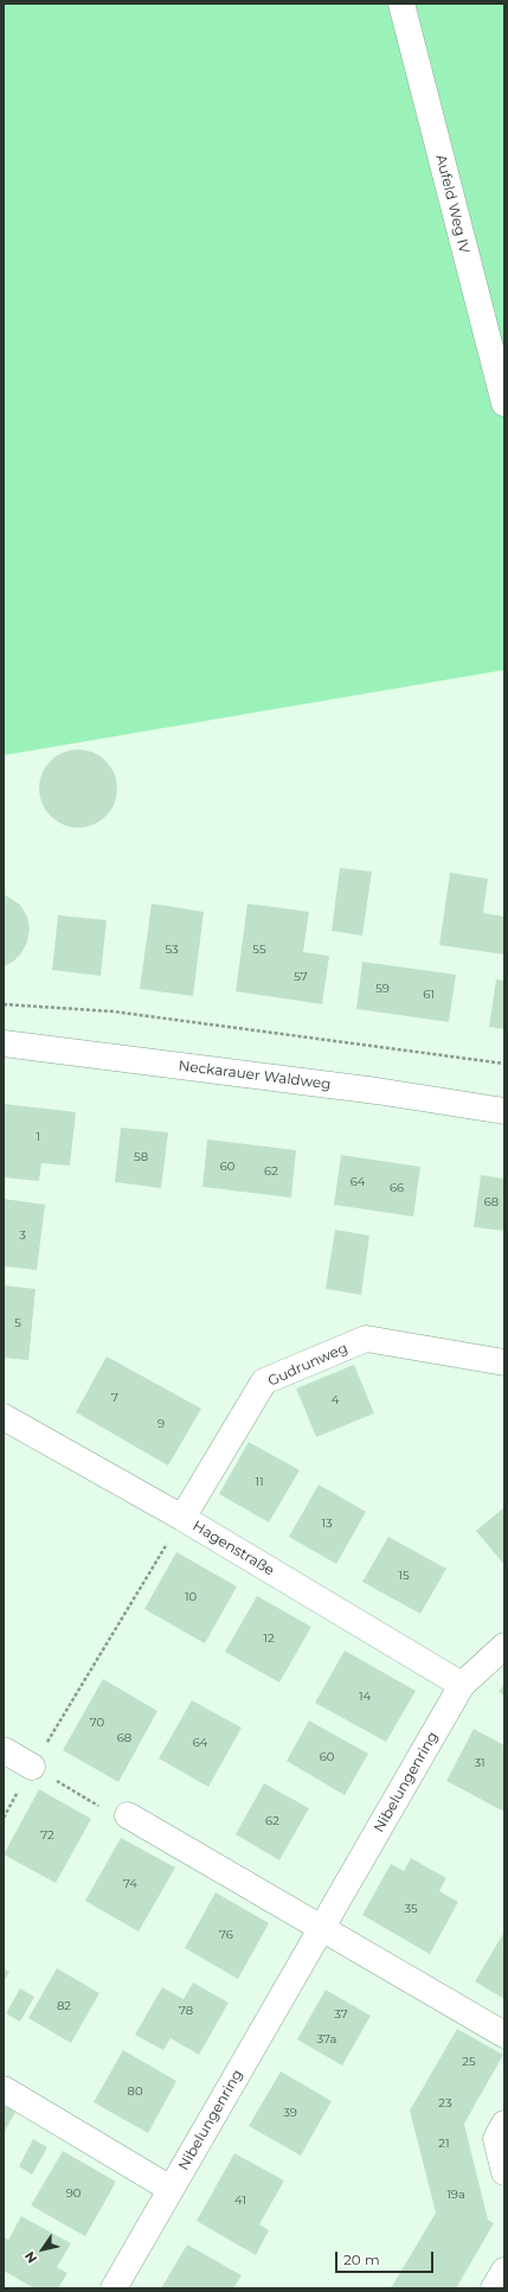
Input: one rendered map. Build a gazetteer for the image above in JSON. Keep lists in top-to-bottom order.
{
  "streets": {
    "street": [
      "Aufeld Weg IV",
      "Neckarauer Waldweg",
      "Gudrunweg",
      "Hagenstraße",
      "Nibelungenring"
    ]
  },
  "crossings": [
    ["Gudrunweg", "Hagenstraße"],
    ["Hagenstraße", "Nibelungenring"]
  ],
  "house_numbers": [
    "53",
    "55",
    "57",
    "59",
    "61",
    "1",
    "58",
    "60",
    "62",
    "64",
    "66",
    "68",
    "3",
    "5",
    "7",
    "4",
    "9",
    "11",
    "13",
    "15",
    "10",
    "12",
    "14",
    "70",
    "68",
    "64",
    "60",
    "31",
    "62",
    "72",
    "74",
    "35",
    "76",
    "82",
    "78",
    "37",
    "37a",
    "25",
    "80",
    "23",
    "39",
    "21",
    "90",
    "19a",
    "41"
  ],
  "scale_bar": "20 m",
  "north": "bottom left"
}
